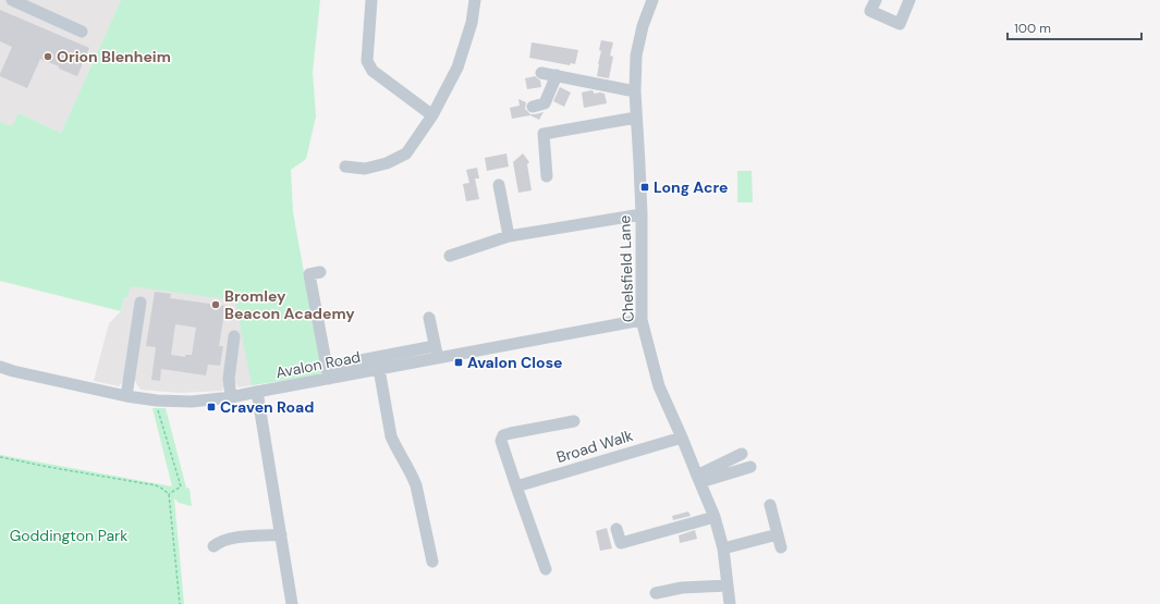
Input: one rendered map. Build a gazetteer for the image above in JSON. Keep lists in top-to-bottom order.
{
  "streets": {
    "street": ["Chelsfield Lane", "Avalon Road", "Broad Walk"]
  },
  "crossings": [
    ["Chelsfield Lane", "Avalon Road"],
    ["Chelsfield Lane", "Broad Walk"]
  ],
  "parks": ["Goddington Park"],
  "places": {
    "other": ["Orion Blenheim", "Bromley Beacon Academy"],
    "transit": ["Long Acre", "Avalon Close", "Craven Road"]
  },
  "scale_bar": "100 m"
}
